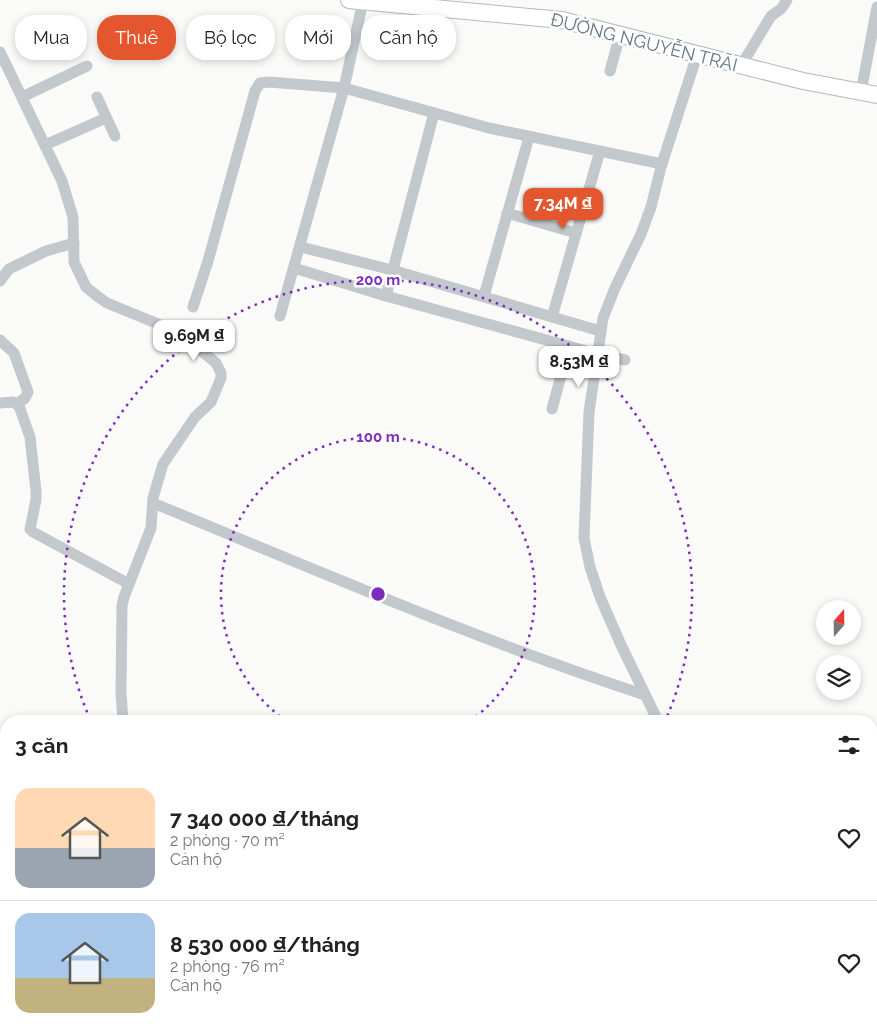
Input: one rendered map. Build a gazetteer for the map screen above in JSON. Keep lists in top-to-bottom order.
{
  "streets": {
    "highway": ["ĐƯỜNG NGUYỄN TRÃI"]
  },
  "north": "top",
  "page": {
    "chip": [
      "Mua",
      "Thuê",
      "Bộ lọc",
      "Mới",
      "Căn hộ"
    ],
    "price": ["7.34M ₫", "9.69M ₫", "8.53M ₫"],
    "heading": "3 căn",
    "list": [
      {
        "name": "7 340 000 ₫/tháng",
        "note": "2 phòng · 70 m² · Căn hộ"
      },
      {
        "name": "8 530 000 ₫/tháng",
        "note": "2 phòng · 76 m² · Căn hộ"
      }
    ]
  },
  "rings": ["200 m", "100 m"]
}
